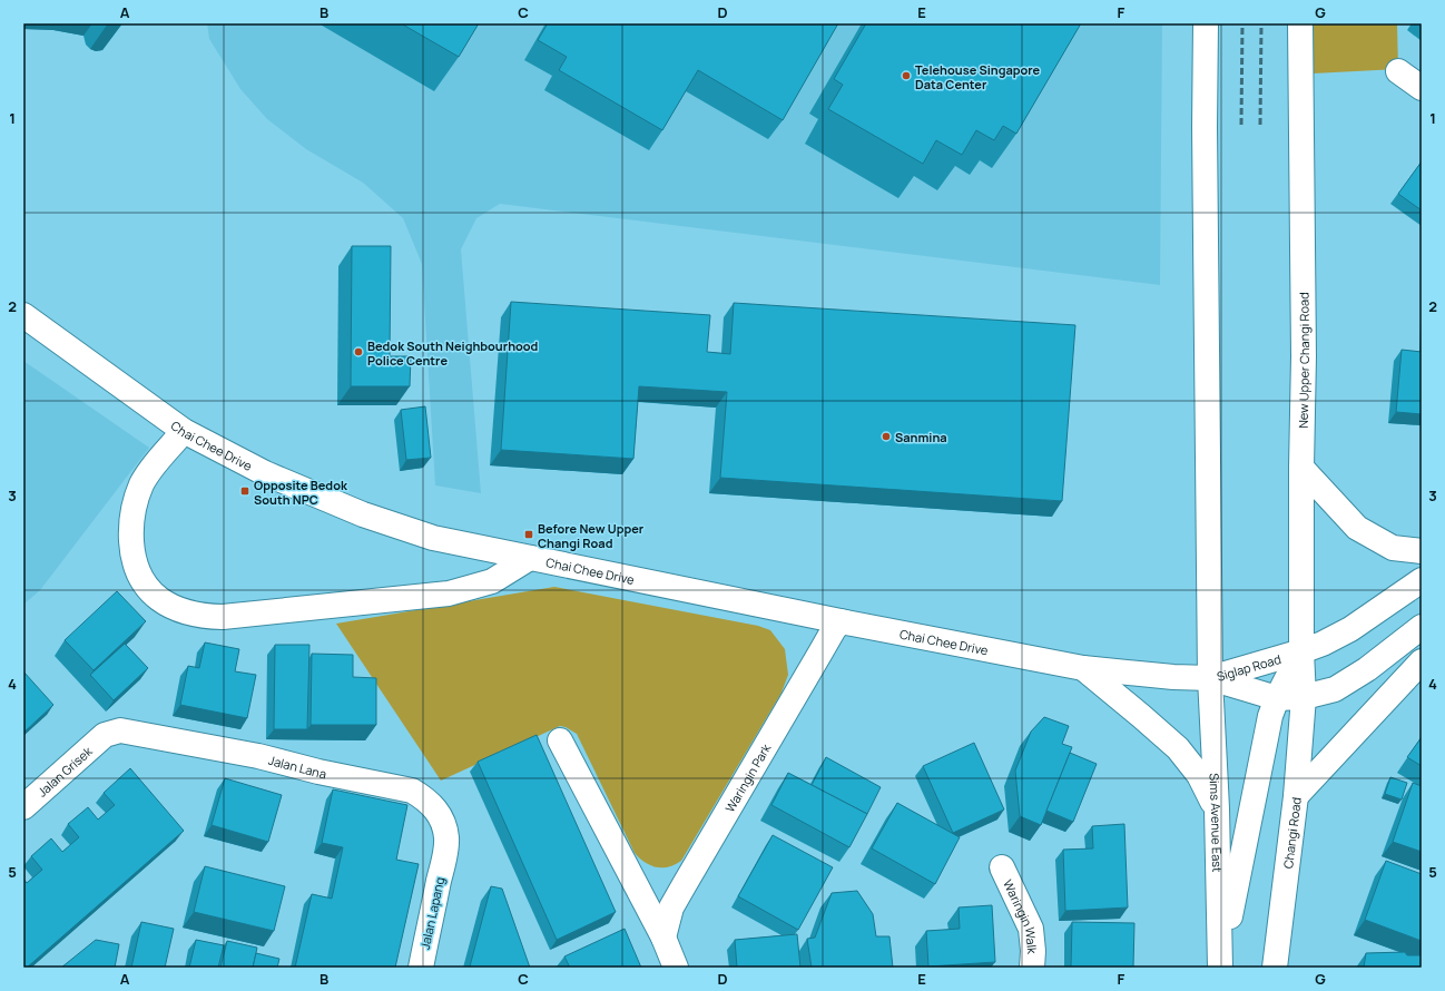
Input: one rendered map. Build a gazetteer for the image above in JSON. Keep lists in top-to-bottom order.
{
  "streets": {
    "main road": [
      "New Upper Changi Road",
      "Chai Chee Drive",
      "Siglap Road",
      "Jalan Lana",
      "Jalan Grisek",
      "Waringin Park",
      "Sims Avenue East",
      "Changi Road",
      "Jalan Lapang",
      "Waringin Walk"
    ]
  },
  "crossings": [
    ["New Upper Changi Road", "Siglap Road"],
    ["New Upper Changi Road", "Changi Road"],
    ["Chai Chee Drive", "Siglap Road"],
    ["Chai Chee Drive", "Waringin Park"],
    ["Chai Chee Drive", "Sims Avenue East"],
    ["Siglap Road", "Sims Avenue East"],
    ["Siglap Road", "Changi Road"],
    ["Jalan Lana", "Jalan Grisek"],
    ["Jalan Lana", "Jalan Lapang"]
  ],
  "places": {
    "other": ["Telehouse Singapore Data Center", "Bedok South Neighbourhood Police Centre", "Sanmina"],
    "transit": ["Opposite Bedok South NPC", "Before New Upper Changi Road"]
  },
  "grid": {
    "columns": [
      "A",
      "B",
      "C",
      "D",
      "E",
      "F",
      "G"
    ],
    "rows": [
      "1",
      "2",
      "3",
      "4",
      "5"
    ]
  }
}
